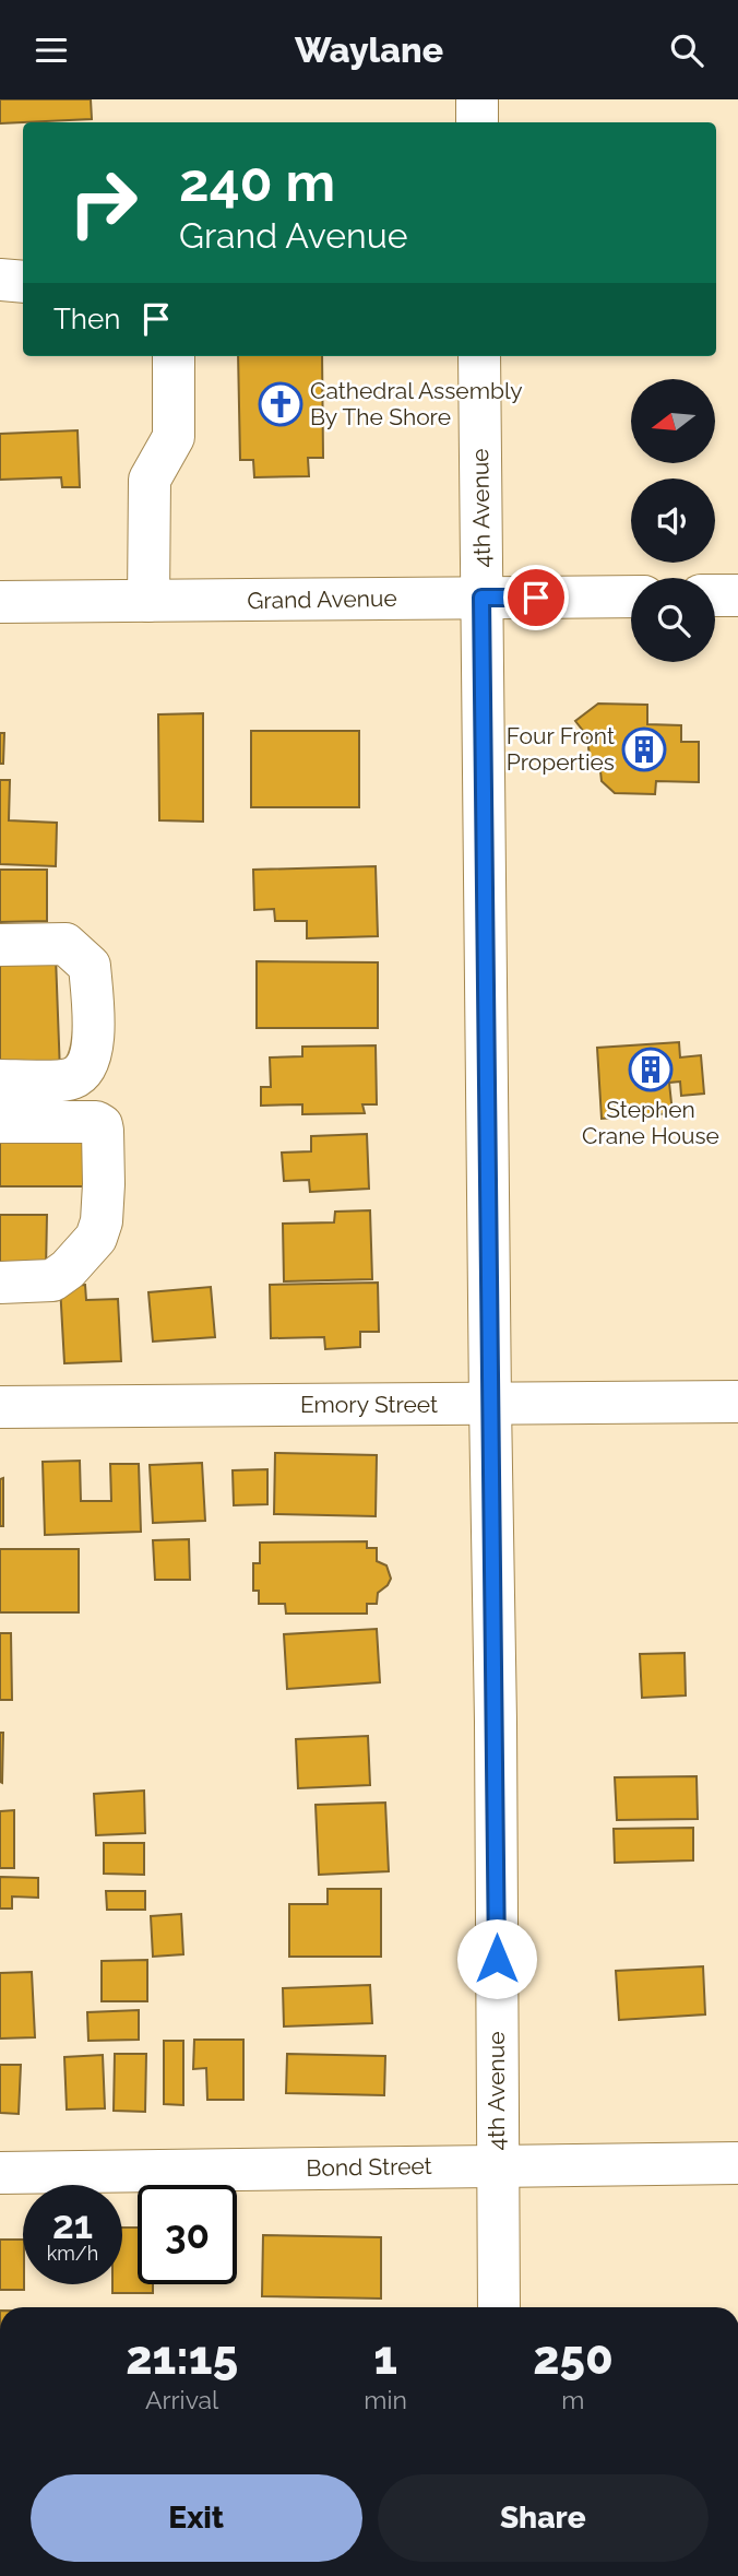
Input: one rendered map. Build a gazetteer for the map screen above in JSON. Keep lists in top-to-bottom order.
{
  "streets": {
    "street": [
      "4th Avenue",
      "Grand Avenue",
      "Emory Street",
      "Bond Street"
    ]
  },
  "crossings": [
    ["4th Avenue", "Grand Avenue"],
    ["4th Avenue", "Emory Street"],
    ["4th Avenue", "Bond Street"]
  ],
  "places": {
    "church": ["Cathedral Assembly By The Shore"],
    "building": ["Four Front Properties", "Stephen Crane House"]
  },
  "north": "left",
  "page": {
    "header": "Waylane",
    "turn": ["240 m", "Grand Avenue"],
    "then": "Then",
    "speed": "21 km/h",
    "limit": "30",
    "eta": [
      "21:15",
      "Arrival",
      "1",
      "min",
      "250",
      "m"
    ],
    "buttons": ["Exit", "Share"]
  }
}
